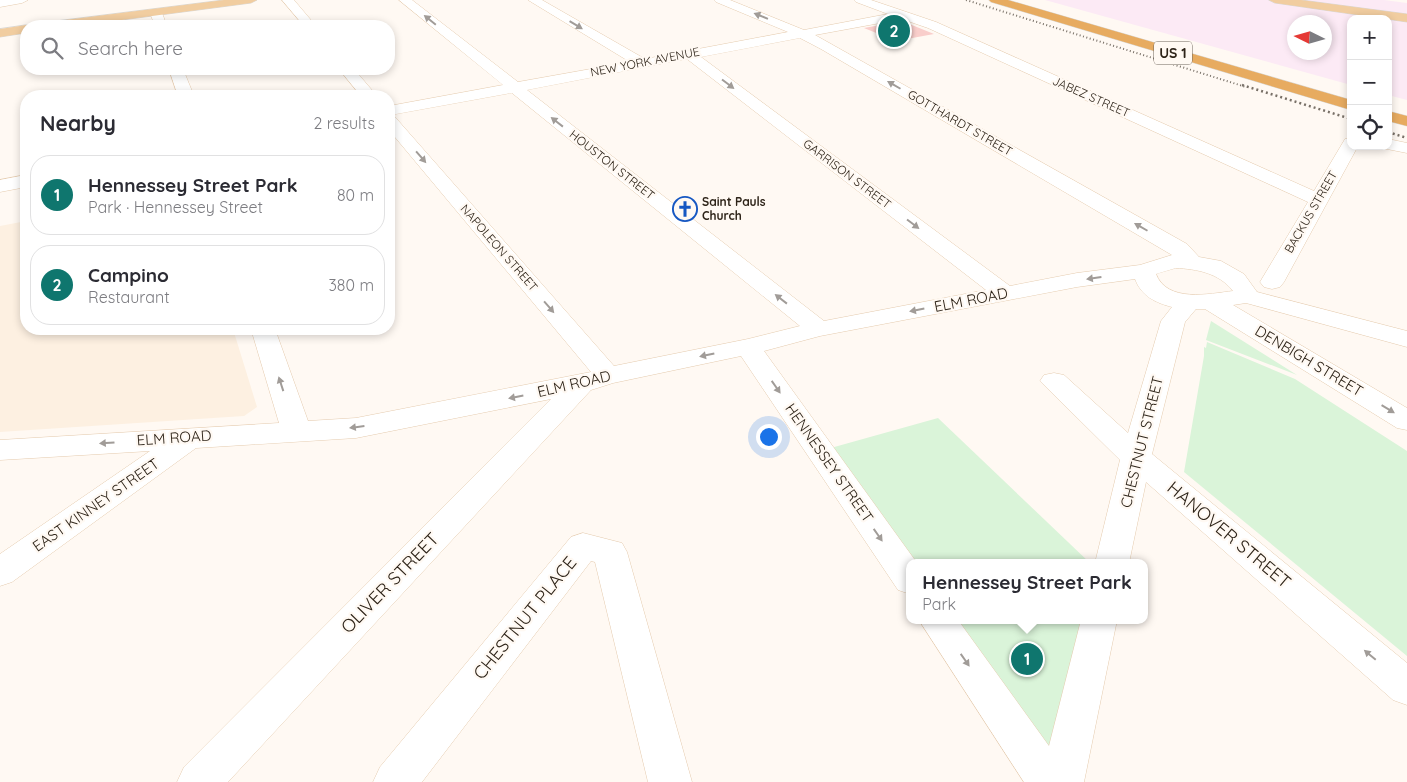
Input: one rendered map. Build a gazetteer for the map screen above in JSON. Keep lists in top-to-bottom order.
{
  "streets": {
    "highway": ["US 1"],
    "street": [
      "NEW YORK AVENUE",
      "JABEZ STREET",
      "GOTTHARDT STREET",
      "HOUSTON STREET",
      "GARRISON STREET",
      "BACKUS STREET",
      "NAPOLEON STREET",
      "ELM ROAD",
      "DENBIGH STREET",
      "CHESTNUT STREET",
      "HENNESSEY STREET",
      "EAST KINNEY STREET",
      "HANOVER STREET",
      "OLIVER STREET",
      "CHESTNUT PLACE"
    ]
  },
  "crossings": [
    ["NEW YORK AVENUE", "JABEZ STREET"],
    ["NEW YORK AVENUE", "GOTTHARDT STREET"],
    ["NEW YORK AVENUE", "HOUSTON STREET"],
    ["NEW YORK AVENUE", "GARRISON STREET"],
    ["JABEZ STREET", "BACKUS STREET"],
    ["GOTTHARDT STREET", "ELM ROAD"],
    ["HOUSTON STREET", "ELM ROAD"],
    ["GARRISON STREET", "ELM ROAD"],
    ["NAPOLEON STREET", "ELM ROAD"],
    ["NAPOLEON STREET", "OLIVER STREET"],
    ["ELM ROAD", "HENNESSEY STREET"],
    ["ELM ROAD", "EAST KINNEY STREET"],
    ["ELM ROAD", "OLIVER STREET"],
    ["DENBIGH STREET", "CHESTNUT STREET"],
    ["CHESTNUT STREET", "HANOVER STREET"]
  ],
  "one_way": [
    "GOTTHARDT STREET",
    "HOUSTON STREET",
    "GARRISON STREET",
    "ELM ROAD",
    "HENNESSEY STREET",
    "HANOVER STREET"
  ],
  "places": {
    "church": ["Saint Pauls Church"]
  },
  "north": "left",
  "page": {
    "pins": ["2", "1"],
    "map_buttons": ["+", "−"],
    "search": "Search here",
    "heading": ["Nearby", "2 results"],
    "list": [
      {
        "mark": "1",
        "name": "Hennessey Street Park",
        "note": "Park · Hennessey Street",
        "value": "80 m"
      },
      {
        "mark": "2",
        "name": "Campino",
        "note": "Restaurant",
        "value": "380 m"
      }
    ],
    "popup": ["Hennessey Street Park", "Park"]
  }
}
